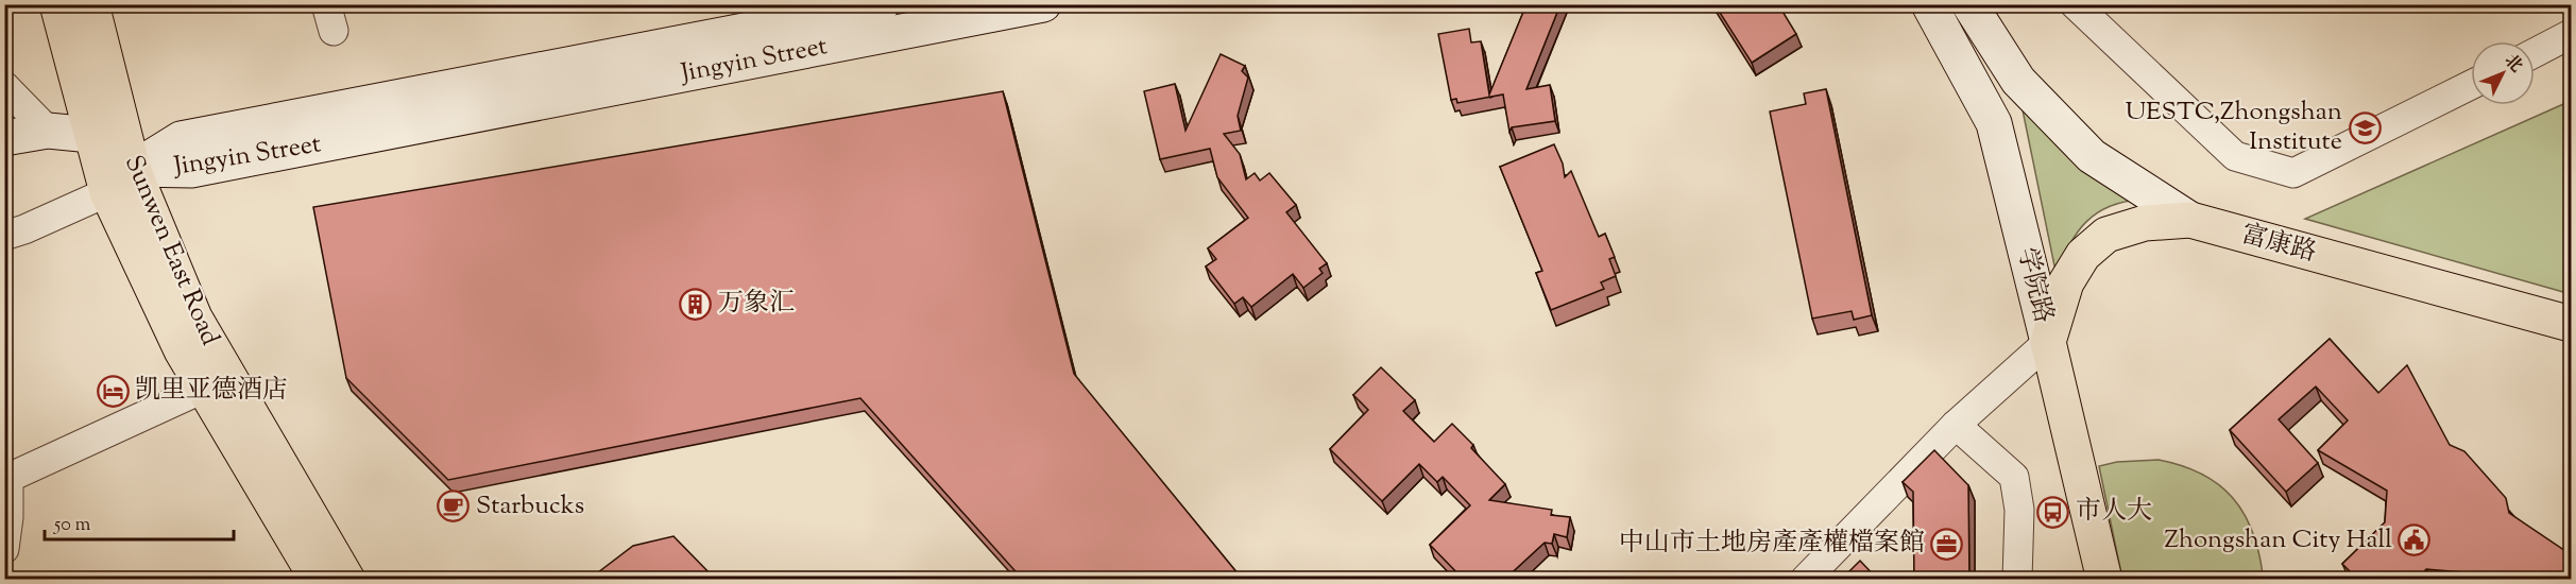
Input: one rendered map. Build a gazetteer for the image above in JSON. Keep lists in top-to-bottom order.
{
  "streets": {
    "main road": ["富康路", "Sunwen East Road", "学院路"],
    "street": ["Jingyin Street"]
  },
  "crossings": [
    ["Jingyin Street", "Sunwen East Road"],
    ["富康路", "学院路"]
  ],
  "places": {
    "school or university": ["UESTC,Zhongshan Institute"],
    "building": ["万象汇"],
    "hotel": ["凯里亚德酒店"],
    "cafe": ["Starbucks"],
    "bus stop": ["市人大"],
    "public building": ["Zhongshan City Hall"],
    "office": ["中山市土地房產產權檔案館"]
  },
  "scale_bar": "50 m",
  "north": "top right"
}
